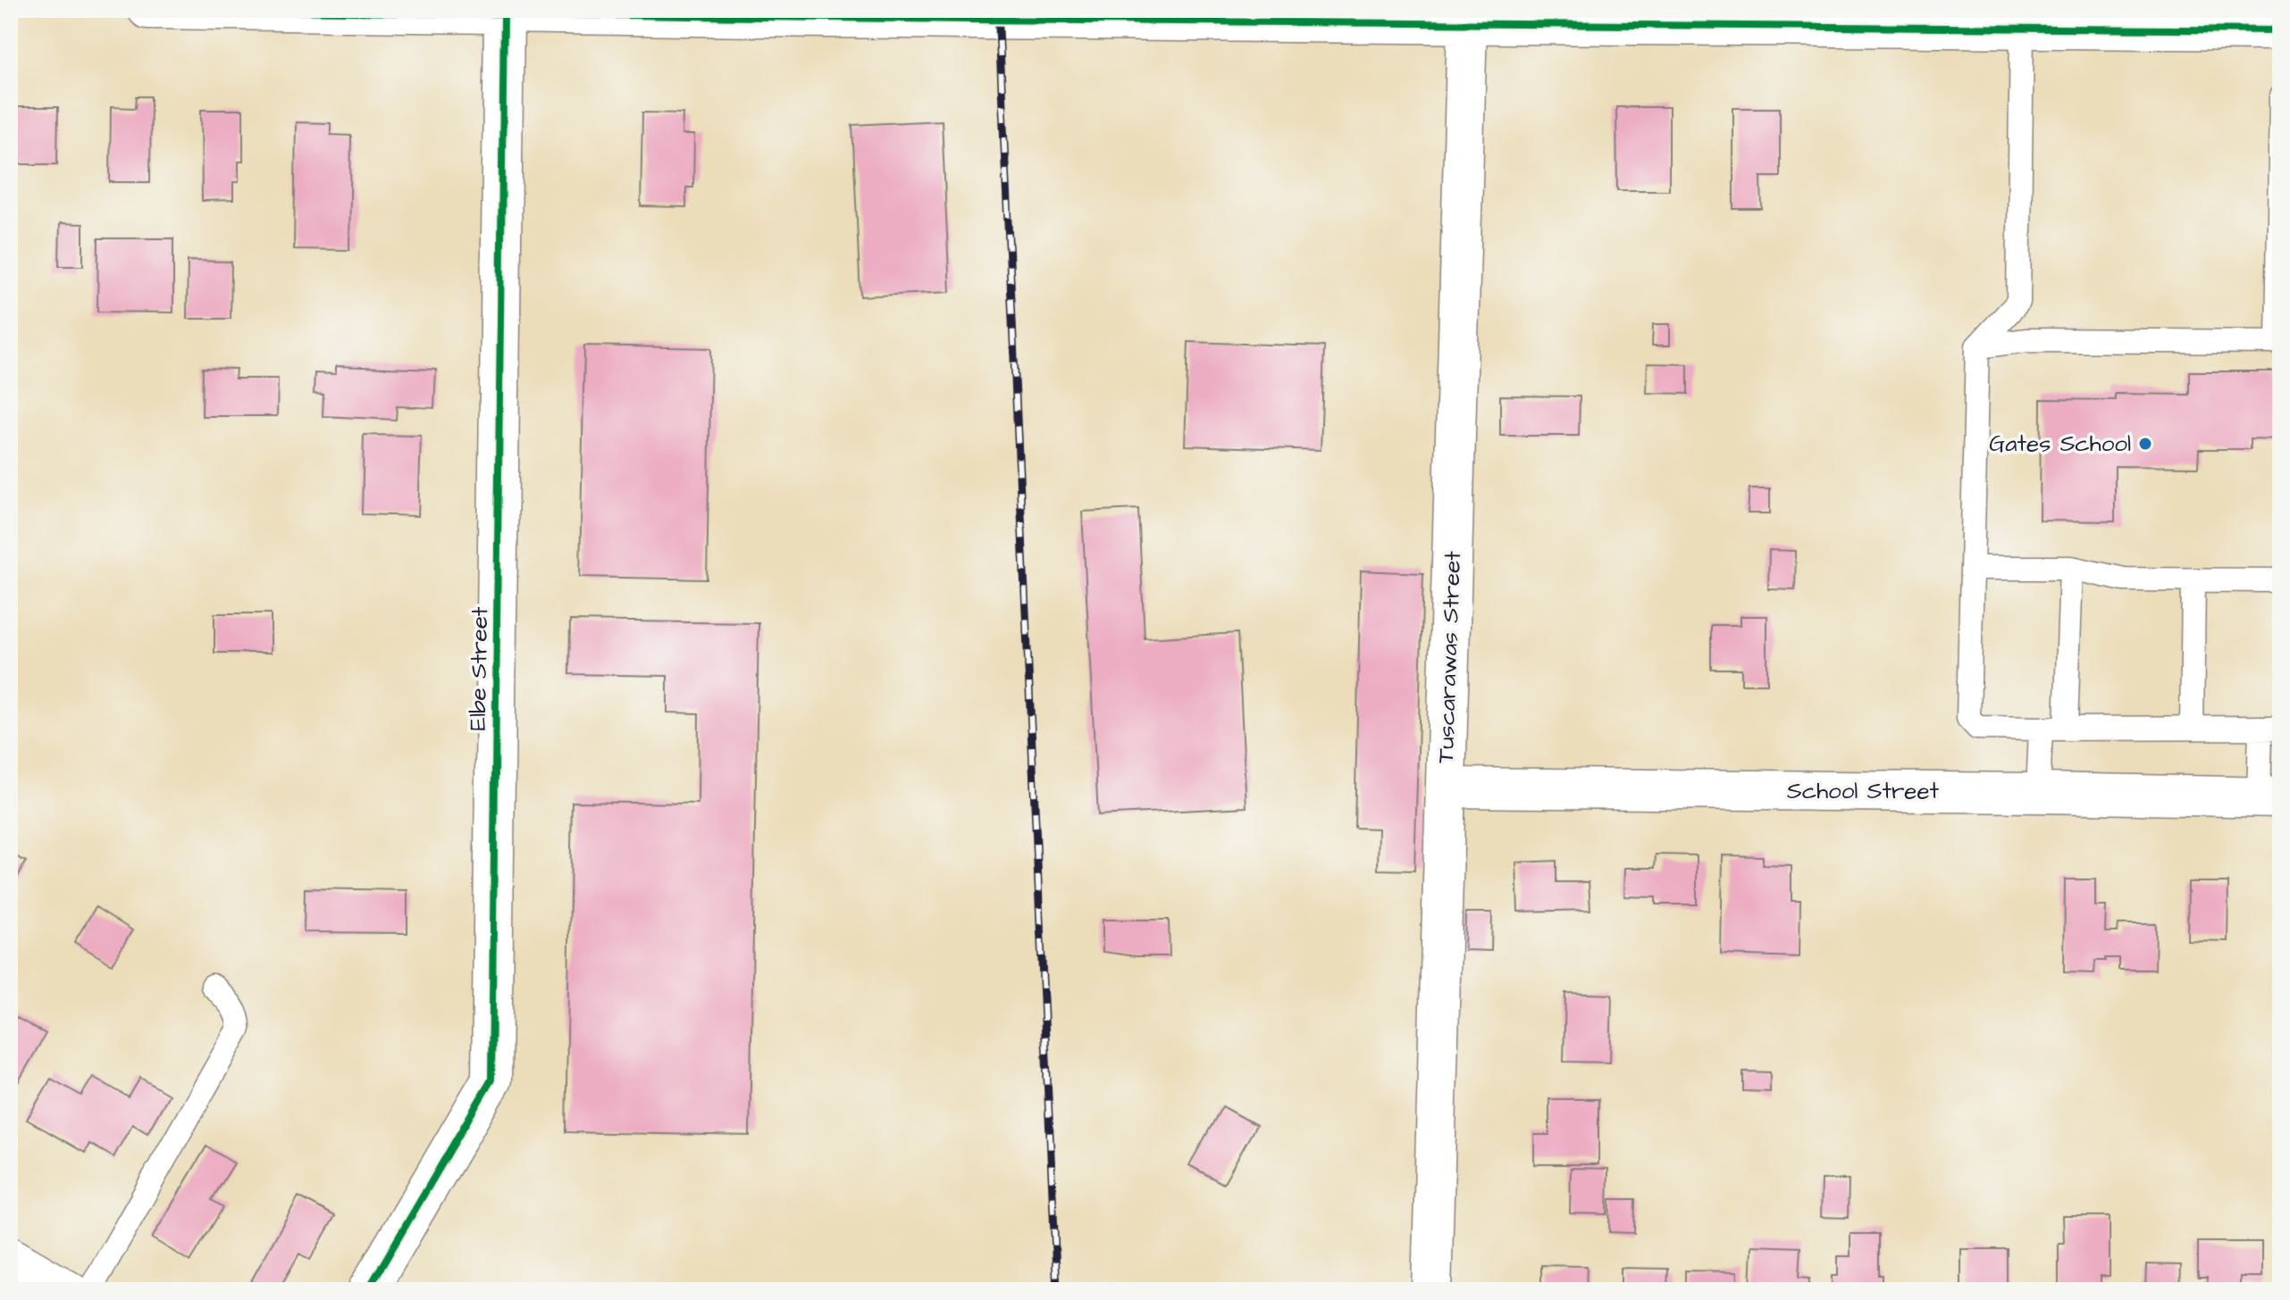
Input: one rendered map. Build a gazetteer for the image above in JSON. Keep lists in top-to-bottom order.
{
  "streets": {
    "street": ["Tuscarawas Street", "Elbe Street", "School Street"]
  },
  "crossings": [
    ["Tuscarawas Street", "School Street"]
  ],
  "places": ["Gates School"]
}
